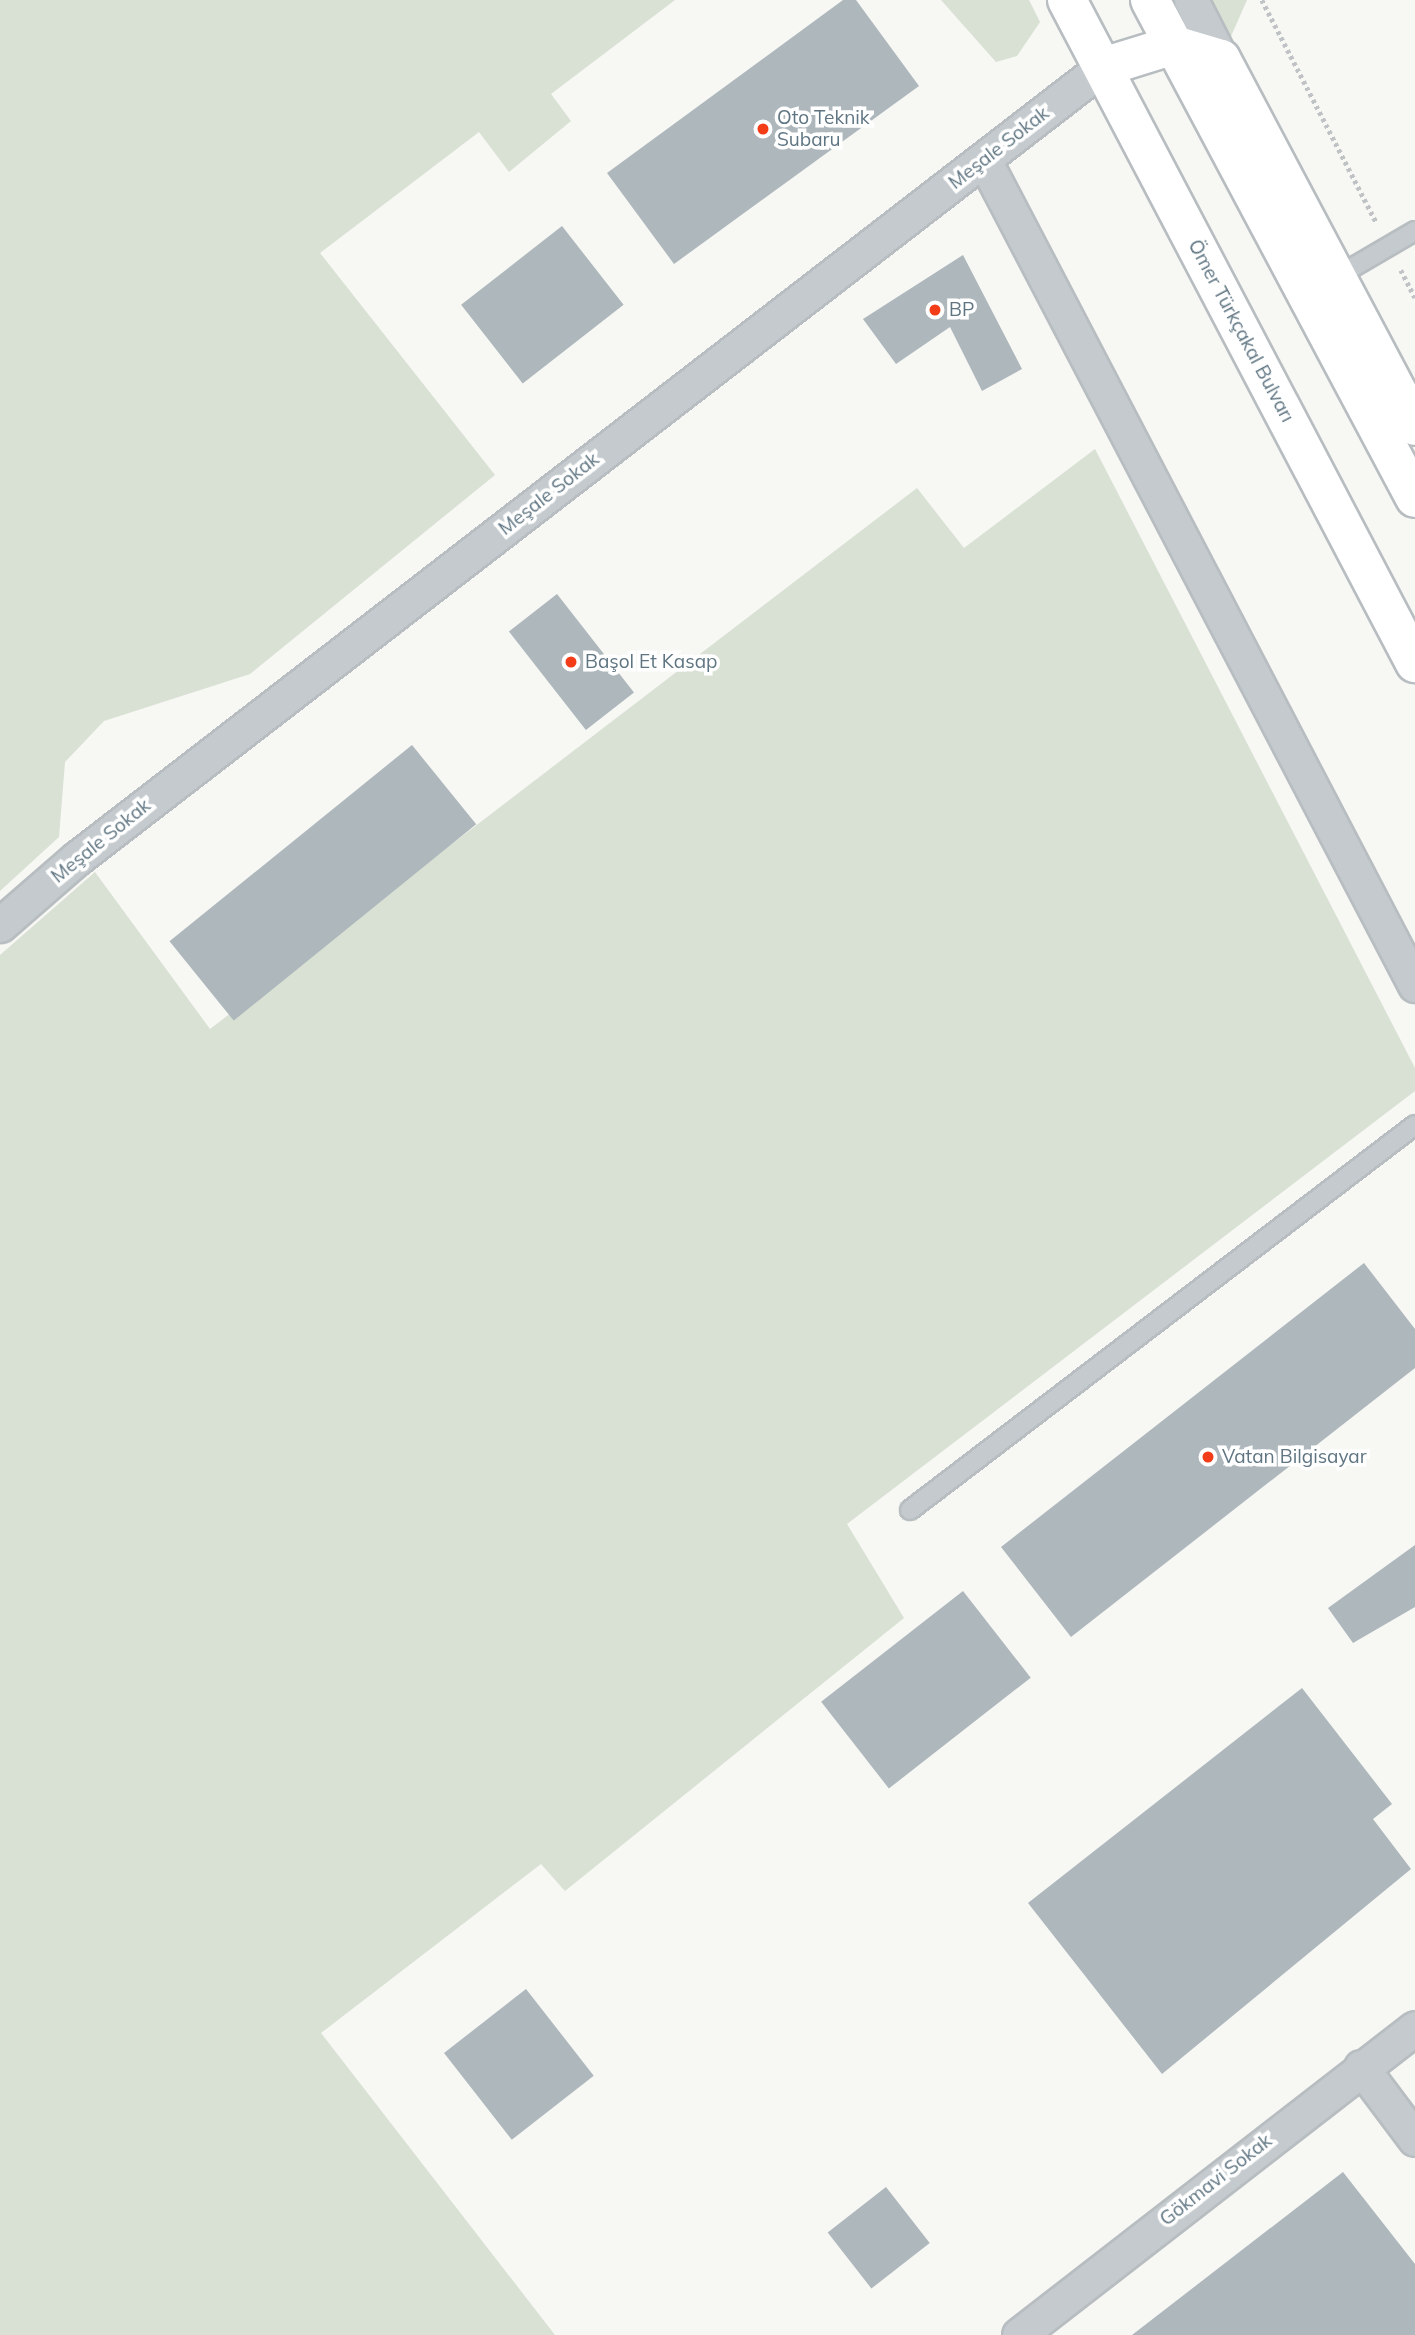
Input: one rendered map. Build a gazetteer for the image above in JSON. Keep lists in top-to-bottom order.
{
  "streets": {
    "main road": ["Ömer Türkçakal Bulvarı"],
    "street": ["Meşale Sokak", "Gökmavi Sokak"]
  },
  "crossings": [
    ["Meşale Sokak", "Ömer Türkçakal Bulvarı"]
  ],
  "places": [
    "Oto Teknik Subaru",
    "BP",
    "Başol Et Kasap",
    "Vatan Bilgisayar"
  ]
}
